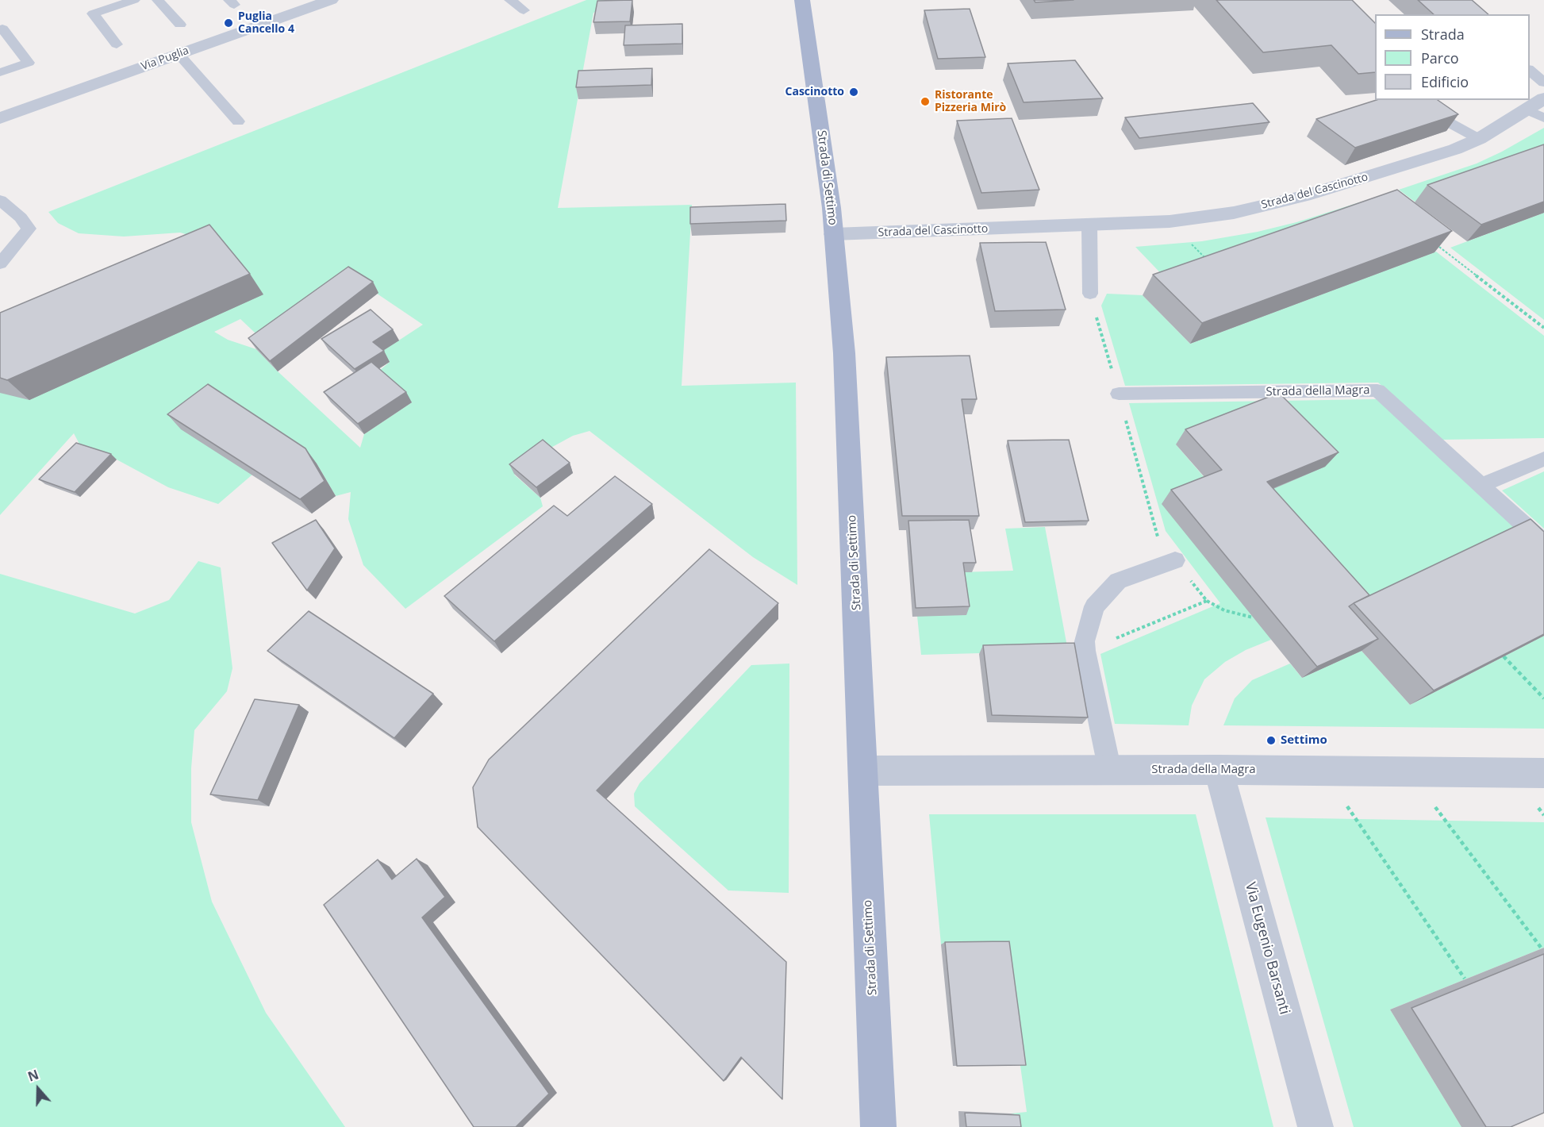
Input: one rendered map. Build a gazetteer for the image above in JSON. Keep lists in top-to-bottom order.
{
  "streets": {
    "main road": ["Strada di Settimo"],
    "street": [
      "Via Puglia",
      "Strada del Cascinotto",
      "Strada della Magra",
      "Via Eugenio Barsanti"
    ]
  },
  "crossings": [
    ["Strada di Settimo", "Strada del Cascinotto"],
    ["Strada di Settimo", "Strada della Magra"],
    ["Strada della Magra", "Via Eugenio Barsanti"]
  ],
  "places": [
    "Puglia Cancello 4",
    "Cascinotto",
    "Ristorante Pizzeria Mirò",
    "Settimo"
  ],
  "legend": ["Strada", "Parco", "Edificio"],
  "north": "top"
}
